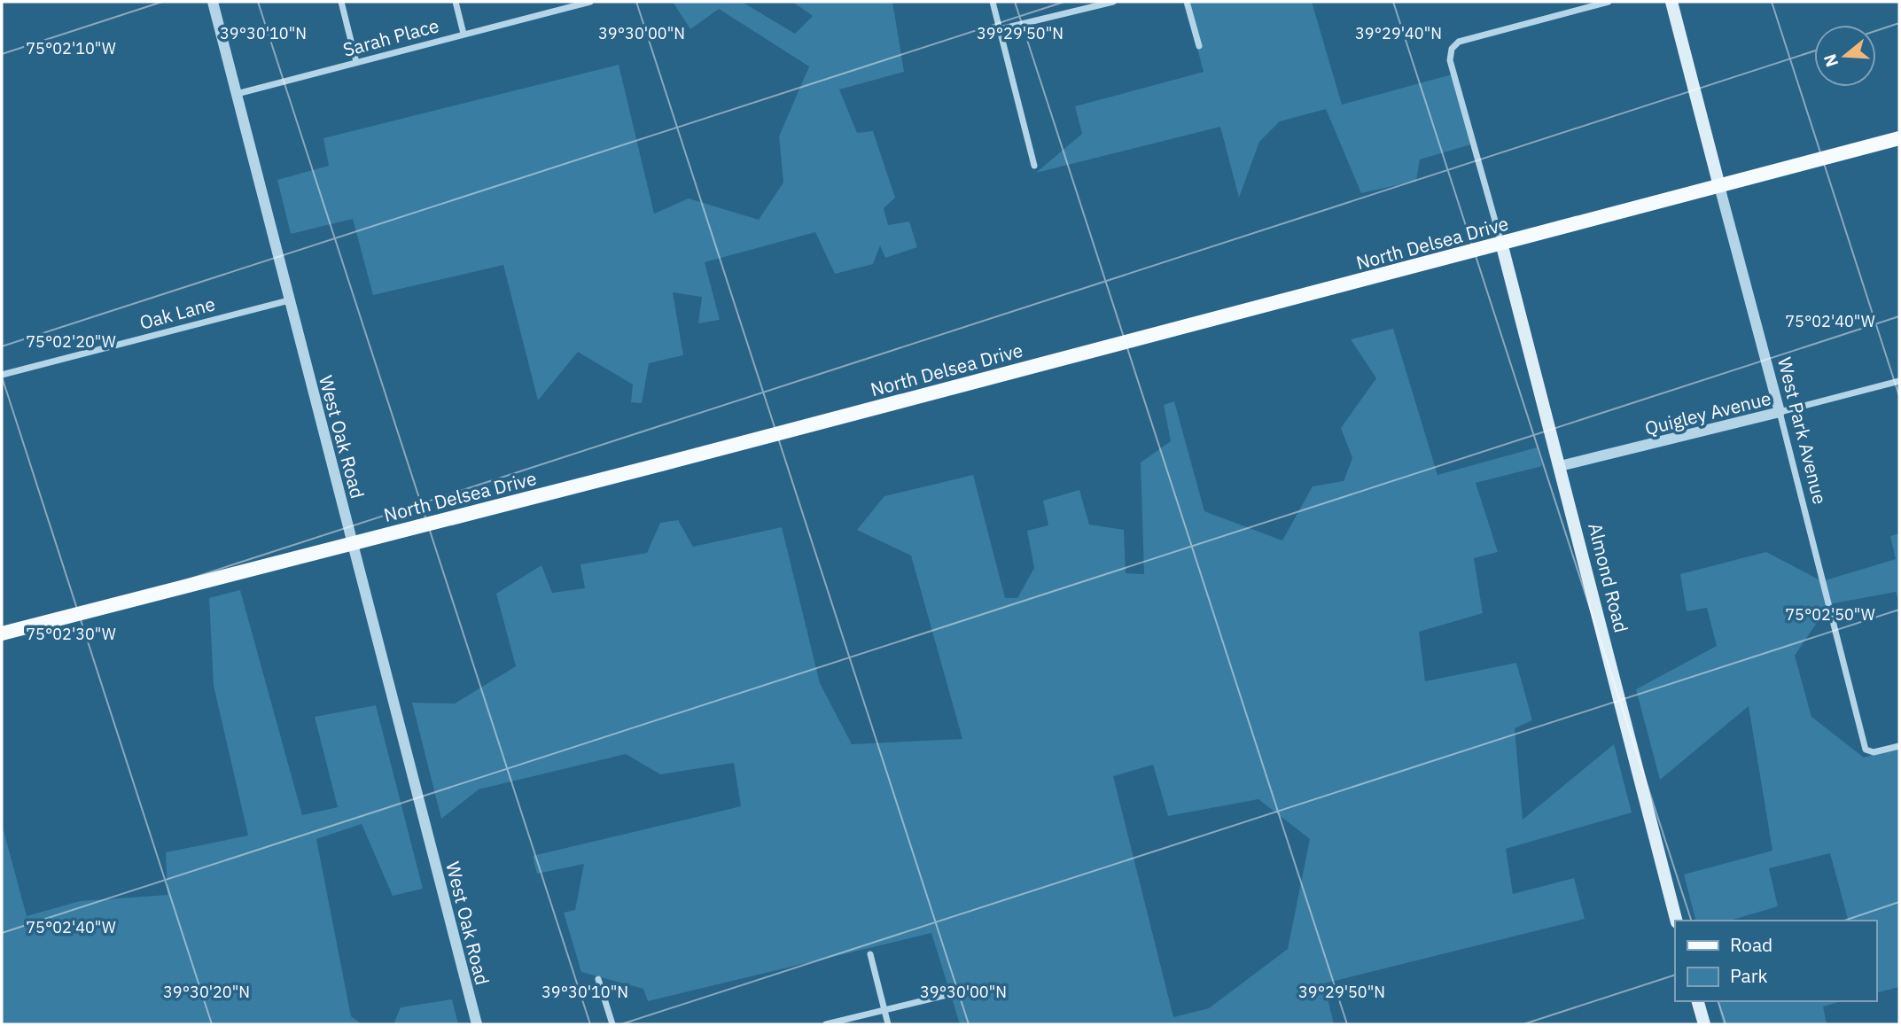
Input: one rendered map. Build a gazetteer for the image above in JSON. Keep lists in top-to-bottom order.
{
  "streets": {
    "main road": ["North Delsea Drive", "West Park Avenue", "Almond Road"],
    "street": [
      "Sarah Place",
      "Oak Lane",
      "Quigley Avenue",
      "West Oak Road"
    ]
  },
  "crossings": [
    ["Sarah Place", "West Oak Road"],
    ["North Delsea Drive", "West Park Avenue"],
    ["North Delsea Drive", "West Oak Road"],
    ["North Delsea Drive", "Almond Road"],
    ["Oak Lane", "West Oak Road"],
    ["Quigley Avenue", "West Park Avenue"],
    ["Quigley Avenue", "Almond Road"]
  ],
  "legend": ["Road", "Park"],
  "north": "left",
  "coordinates": [
    "39°30'10\"N",
    "39°30'00\"N",
    "39°29'50\"N",
    "39°29'40\"N",
    "75°02'10\"W",
    "75°02'40\"W",
    "75°02'20\"W",
    "75°02'50\"W",
    "75°02'30\"W",
    "39°30'20\"N"
  ]
}
